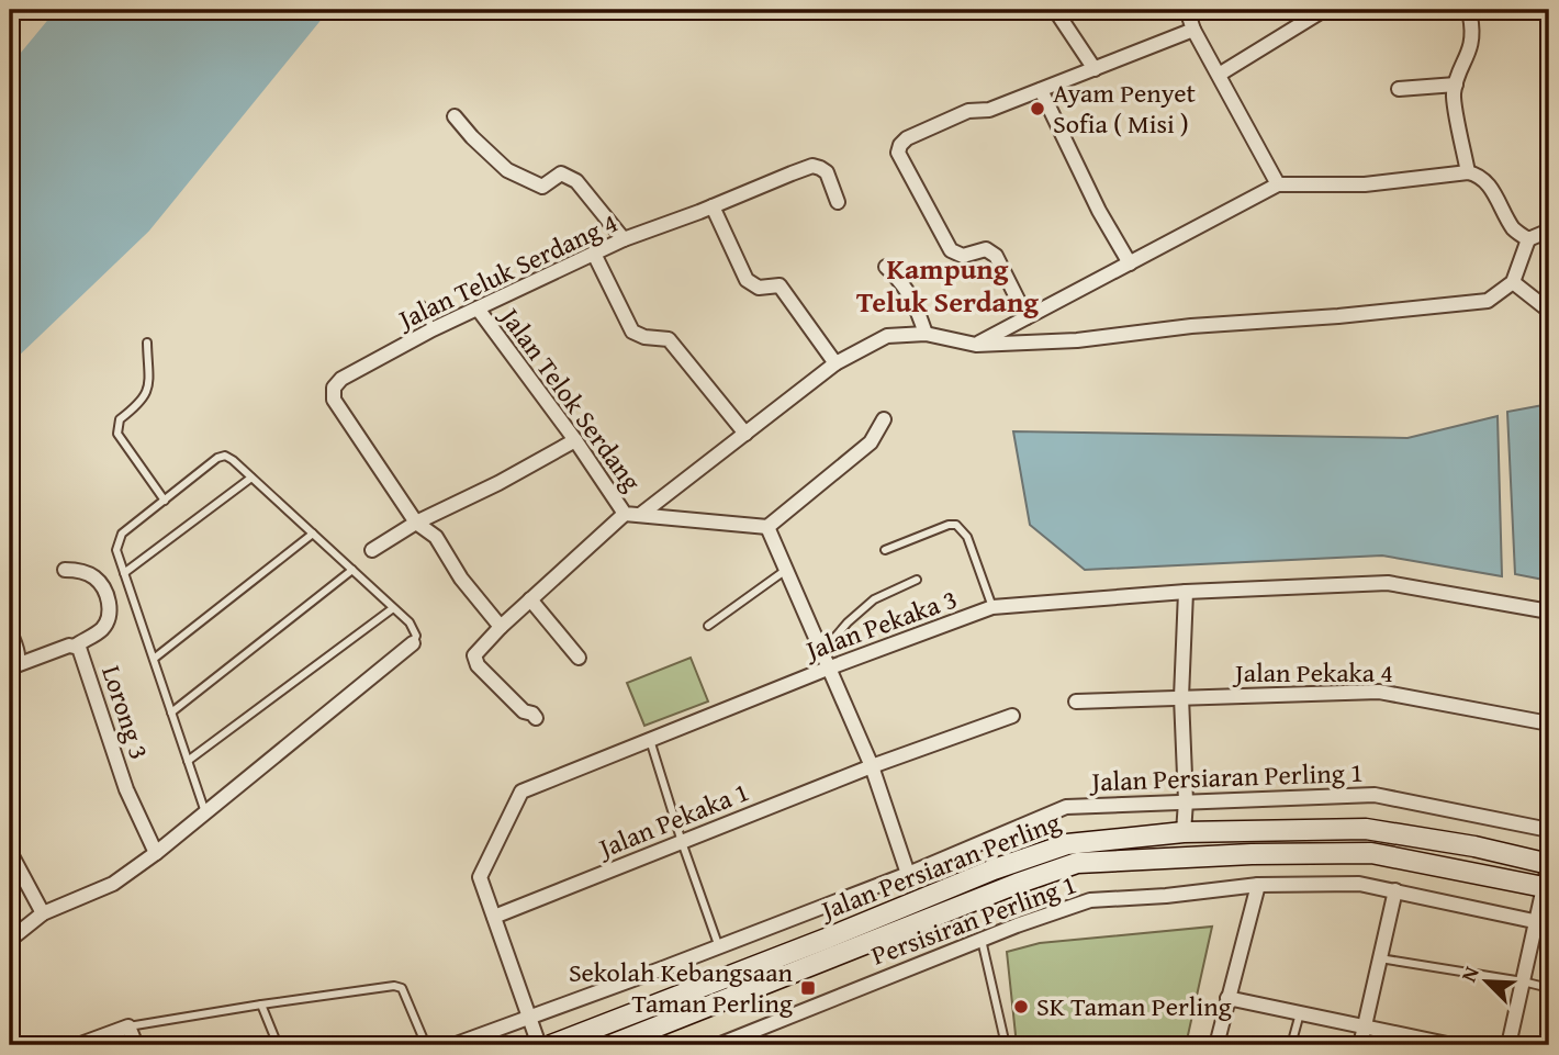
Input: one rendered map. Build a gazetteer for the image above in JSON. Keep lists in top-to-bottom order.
{
  "streets": {
    "main road": ["Jalan Persiaran Perling"],
    "street": [
      "Jalan Teluk Serdang 4",
      "Jalan Telok Serdang",
      "Jalan Pekaka 3",
      "Jalan Pekaka 4",
      "Lorong 3",
      "Jalan Persiaran Perling 1",
      "Jalan Pekaka 1",
      "Persisiran Perling 1"
    ]
  },
  "crossings": [
    ["Jalan Teluk Serdang 4", "Jalan Telok Serdang"],
    ["Jalan Pekaka 3", "Jalan Persiaran Perling 1"],
    ["Jalan Pekaka 3", "Jalan Pekaka 1"]
  ],
  "districts": ["Kampung Teluk Serdang"],
  "places": {
    "other": ["Ayam Penyet Sofia ( Misi )", "SK Taman Perling"],
    "transit": ["Sekolah Kebangsaan Taman Perling"]
  },
  "north": "top left"
}
